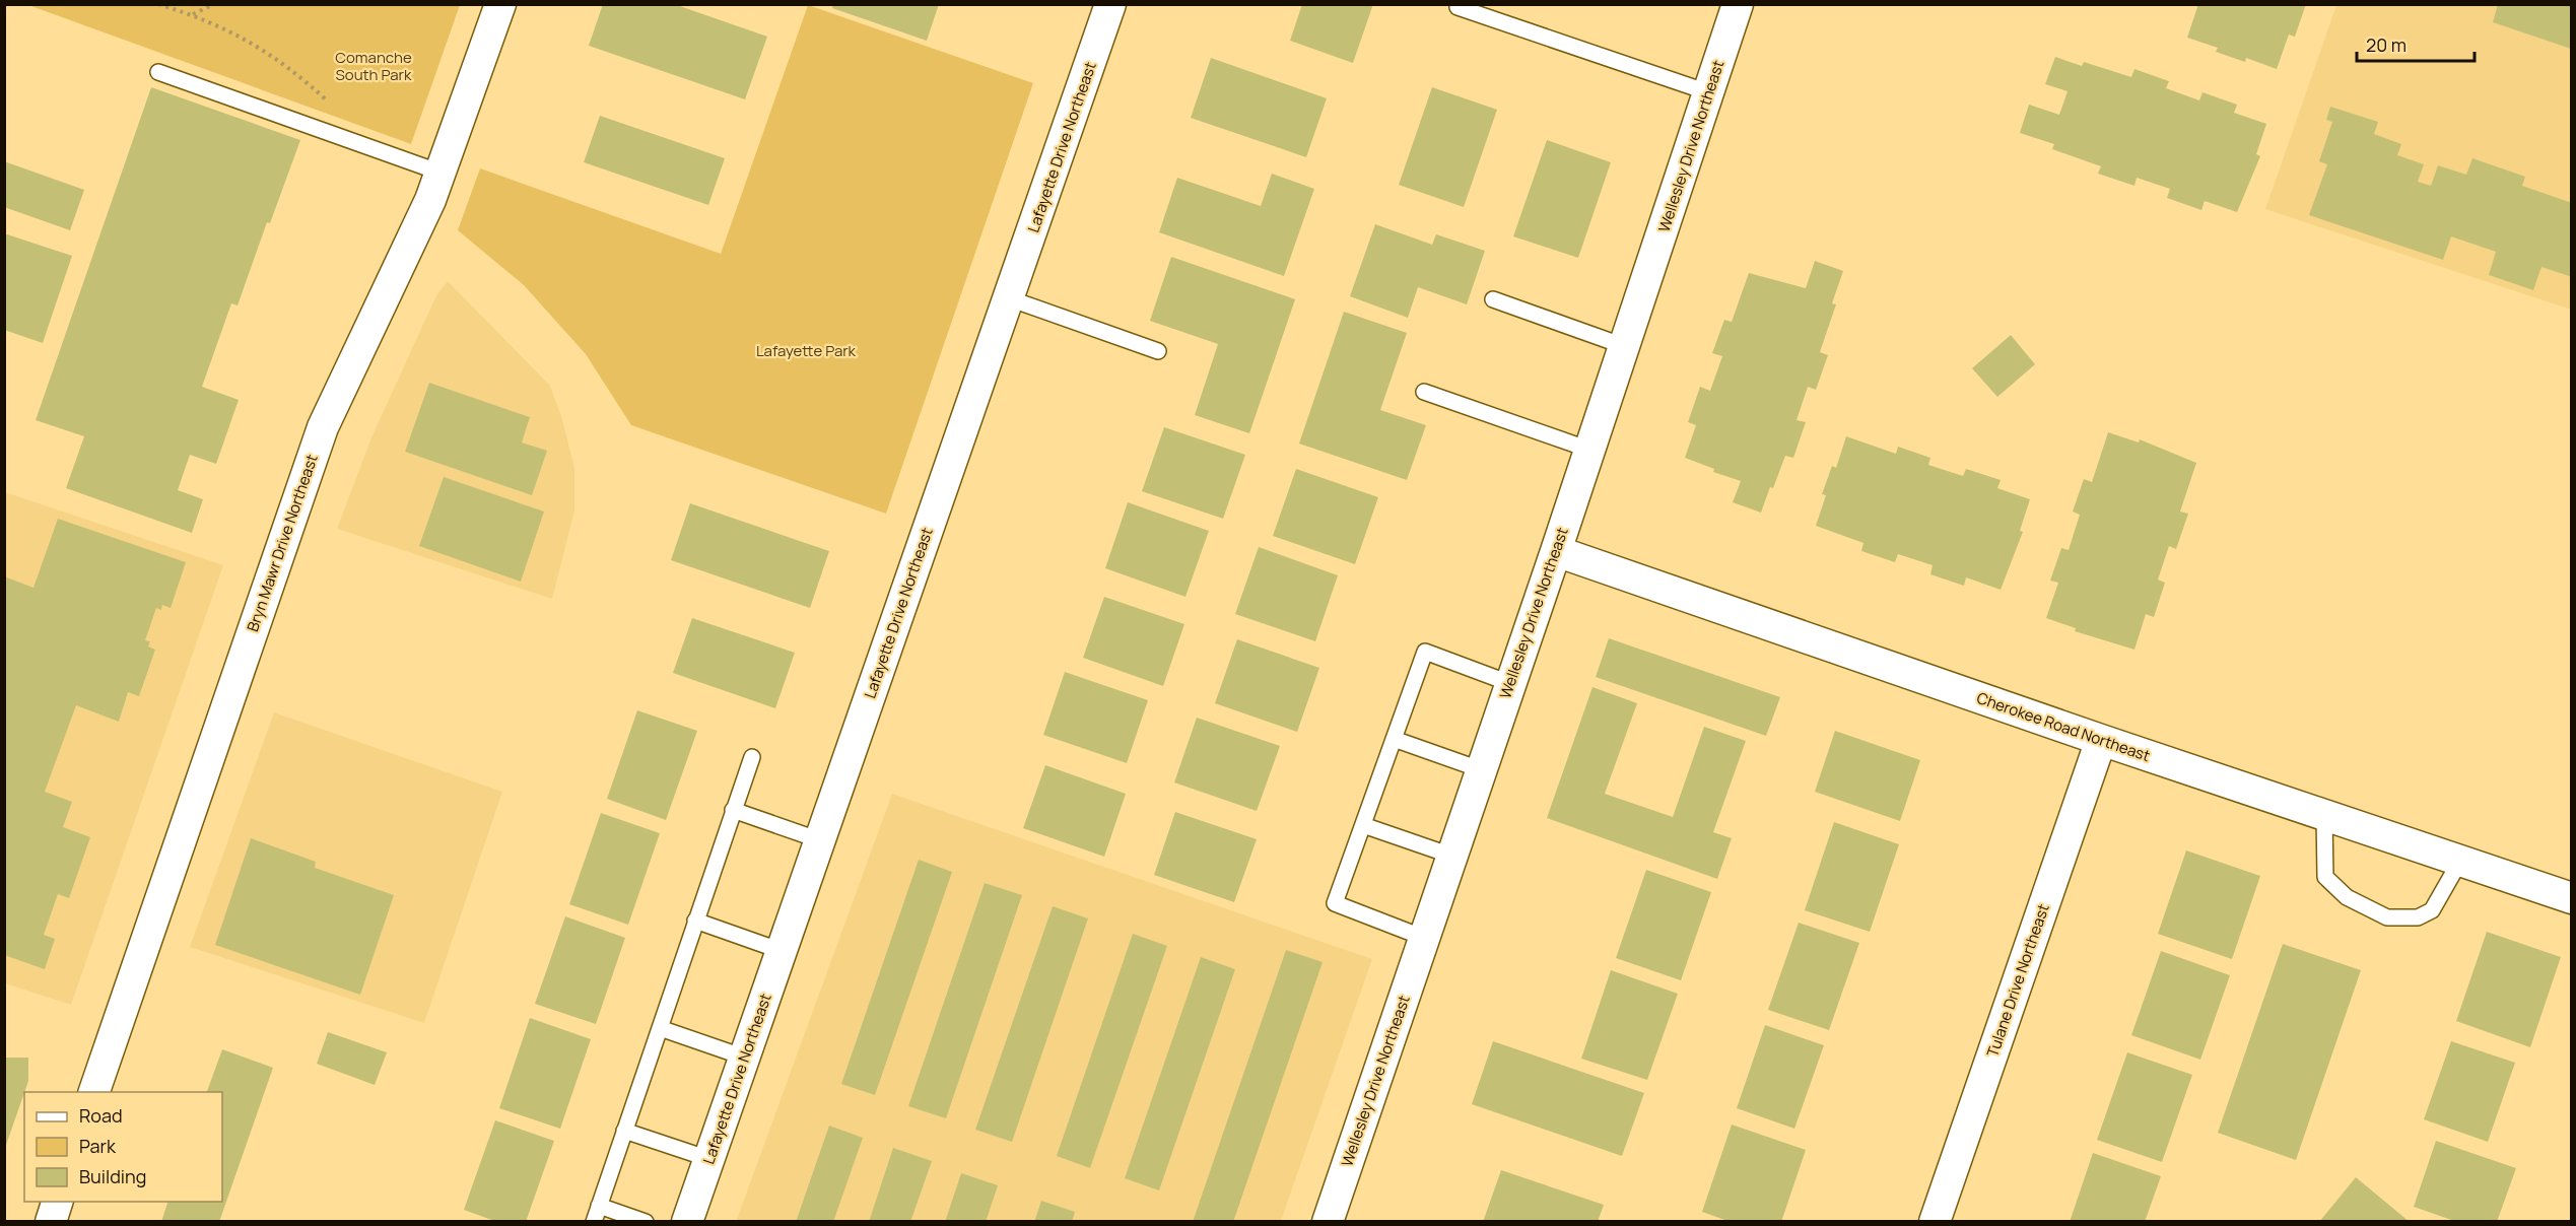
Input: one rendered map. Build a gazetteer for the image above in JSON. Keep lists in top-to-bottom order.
{
  "streets": {
    "street": [
      "Wellesley Drive Northeast",
      "Lafayette Drive Northeast",
      "Bryn Mawr Drive Northeast",
      "Cherokee Road Northeast",
      "Tulane Drive Northeast"
    ]
  },
  "crossings": [
    ["Wellesley Drive Northeast", "Cherokee Road Northeast"],
    ["Cherokee Road Northeast", "Tulane Drive Northeast"]
  ],
  "parks": ["Comanche South Park", "Lafayette Park"],
  "legend": ["Road", "Park", "Building"],
  "scale_bar": "20 m"
}
